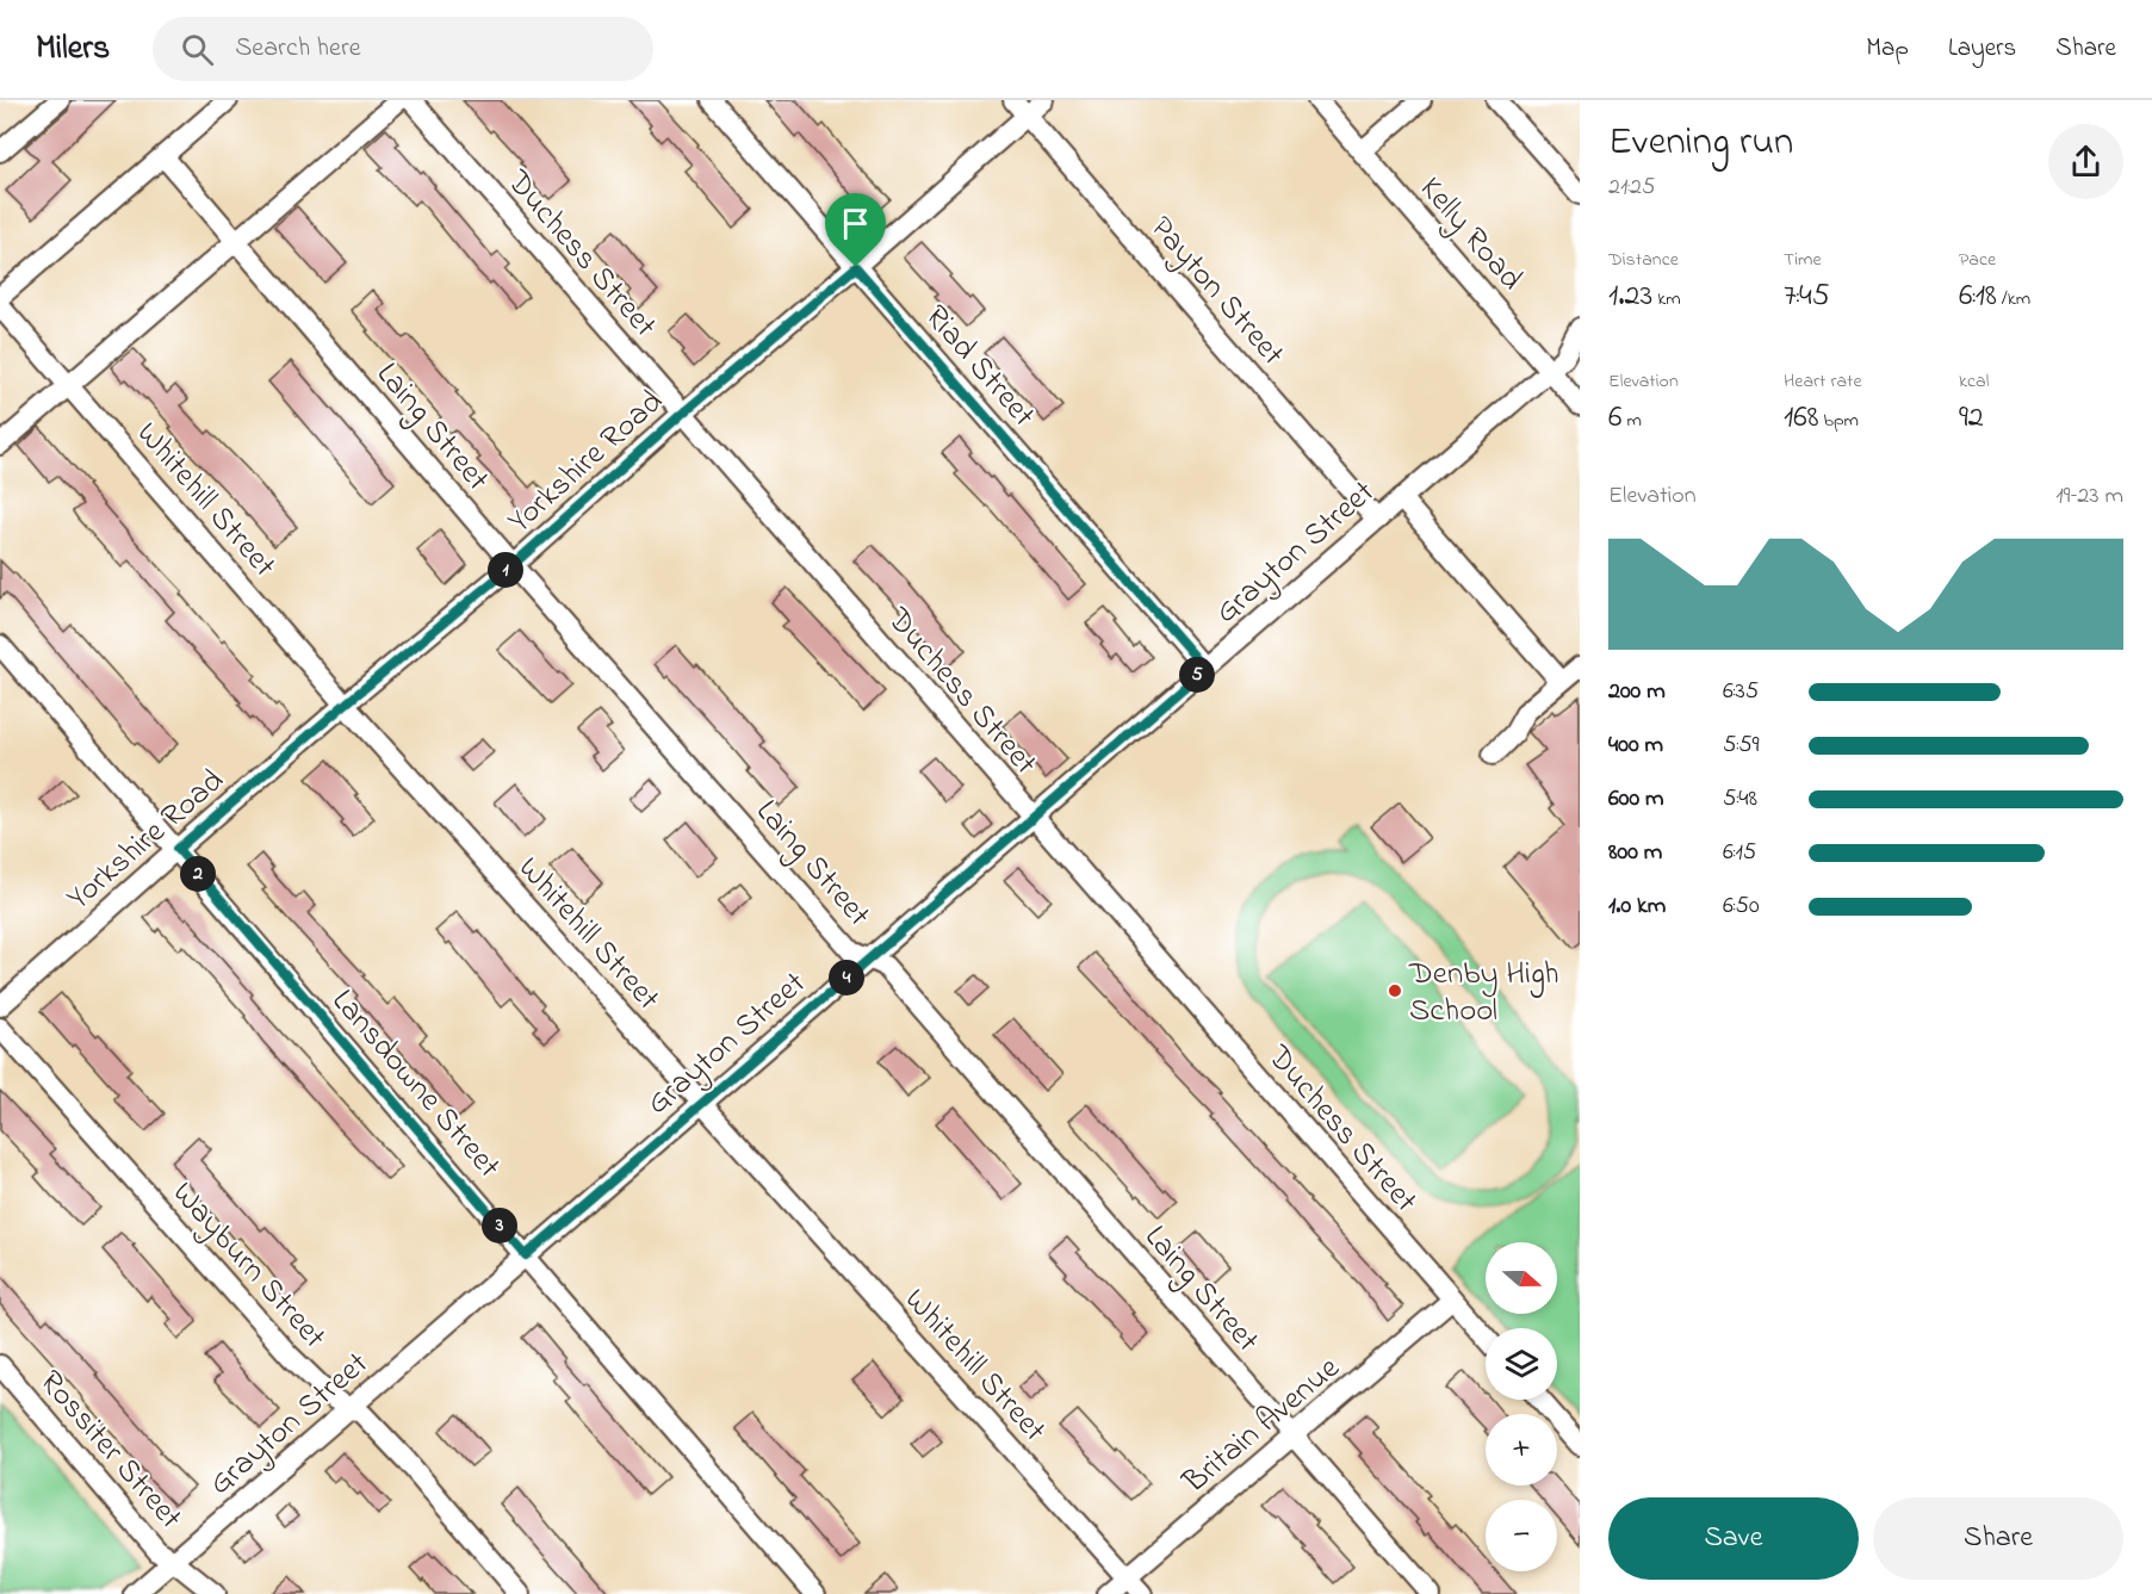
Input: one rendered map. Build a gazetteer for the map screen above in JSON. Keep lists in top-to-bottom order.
{
  "streets": {
    "street": [
      "Kelly Road",
      "Duchess Street",
      "Payton Street",
      "Riad Street",
      "Laing Street",
      "Yorkshire Road",
      "Whitehill Street",
      "Grayton Street",
      "Lansdowne Street",
      "Wayburn Street",
      "Britain Avenue",
      "Rossiter Street"
    ]
  },
  "crossings": [
    ["Kelly Road", "Grayton Street"],
    ["Duchess Street", "Yorkshire Road"],
    ["Duchess Street", "Grayton Street"],
    ["Duchess Street", "Britain Avenue"],
    ["Payton Street", "Yorkshire Road"],
    ["Payton Street", "Grayton Street"],
    ["Riad Street", "Yorkshire Road"],
    ["Riad Street", "Grayton Street"],
    ["Laing Street", "Yorkshire Road"],
    ["Laing Street", "Grayton Street"],
    ["Laing Street", "Britain Avenue"],
    ["Yorkshire Road", "Whitehill Street"],
    ["Yorkshire Road", "Lansdowne Street"],
    ["Whitehill Street", "Grayton Street"],
    ["Whitehill Street", "Britain Avenue"],
    ["Grayton Street", "Lansdowne Street"],
    ["Grayton Street", "Wayburn Street"],
    ["Grayton Street", "Rossiter Street"]
  ],
  "places": ["Denby High School"],
  "north": "right",
  "page": {
    "header": "Milers",
    "search": "Search here",
    "nav": ["Map", "Layers", "Share"],
    "heading": ["Evening run", "21:25"],
    "stats": [
      ["Distance", "1.23 km"],
      ["Time", "7:45"],
      ["Pace", "6:18 /km"],
      ["Elevation", "6 m"],
      ["Heart rate", "168 bpm"],
      ["kcal", "92"]
    ],
    "chart": ["Elevation", "19–23 m"],
    "pins": [
      "1",
      "5",
      "2",
      "4",
      "3"
    ],
    "list": [
      {
        "name": "200 m",
        "note": "6:35"
      },
      {
        "name": "400 m",
        "note": "5:59"
      },
      {
        "name": "600 m",
        "note": "5:48"
      },
      {
        "name": "800 m",
        "note": "6:15"
      },
      {
        "name": "1.0 km",
        "note": "6:50"
      }
    ],
    "map_buttons": ["+", "−"],
    "buttons": ["Save", "Share"]
  }
}
